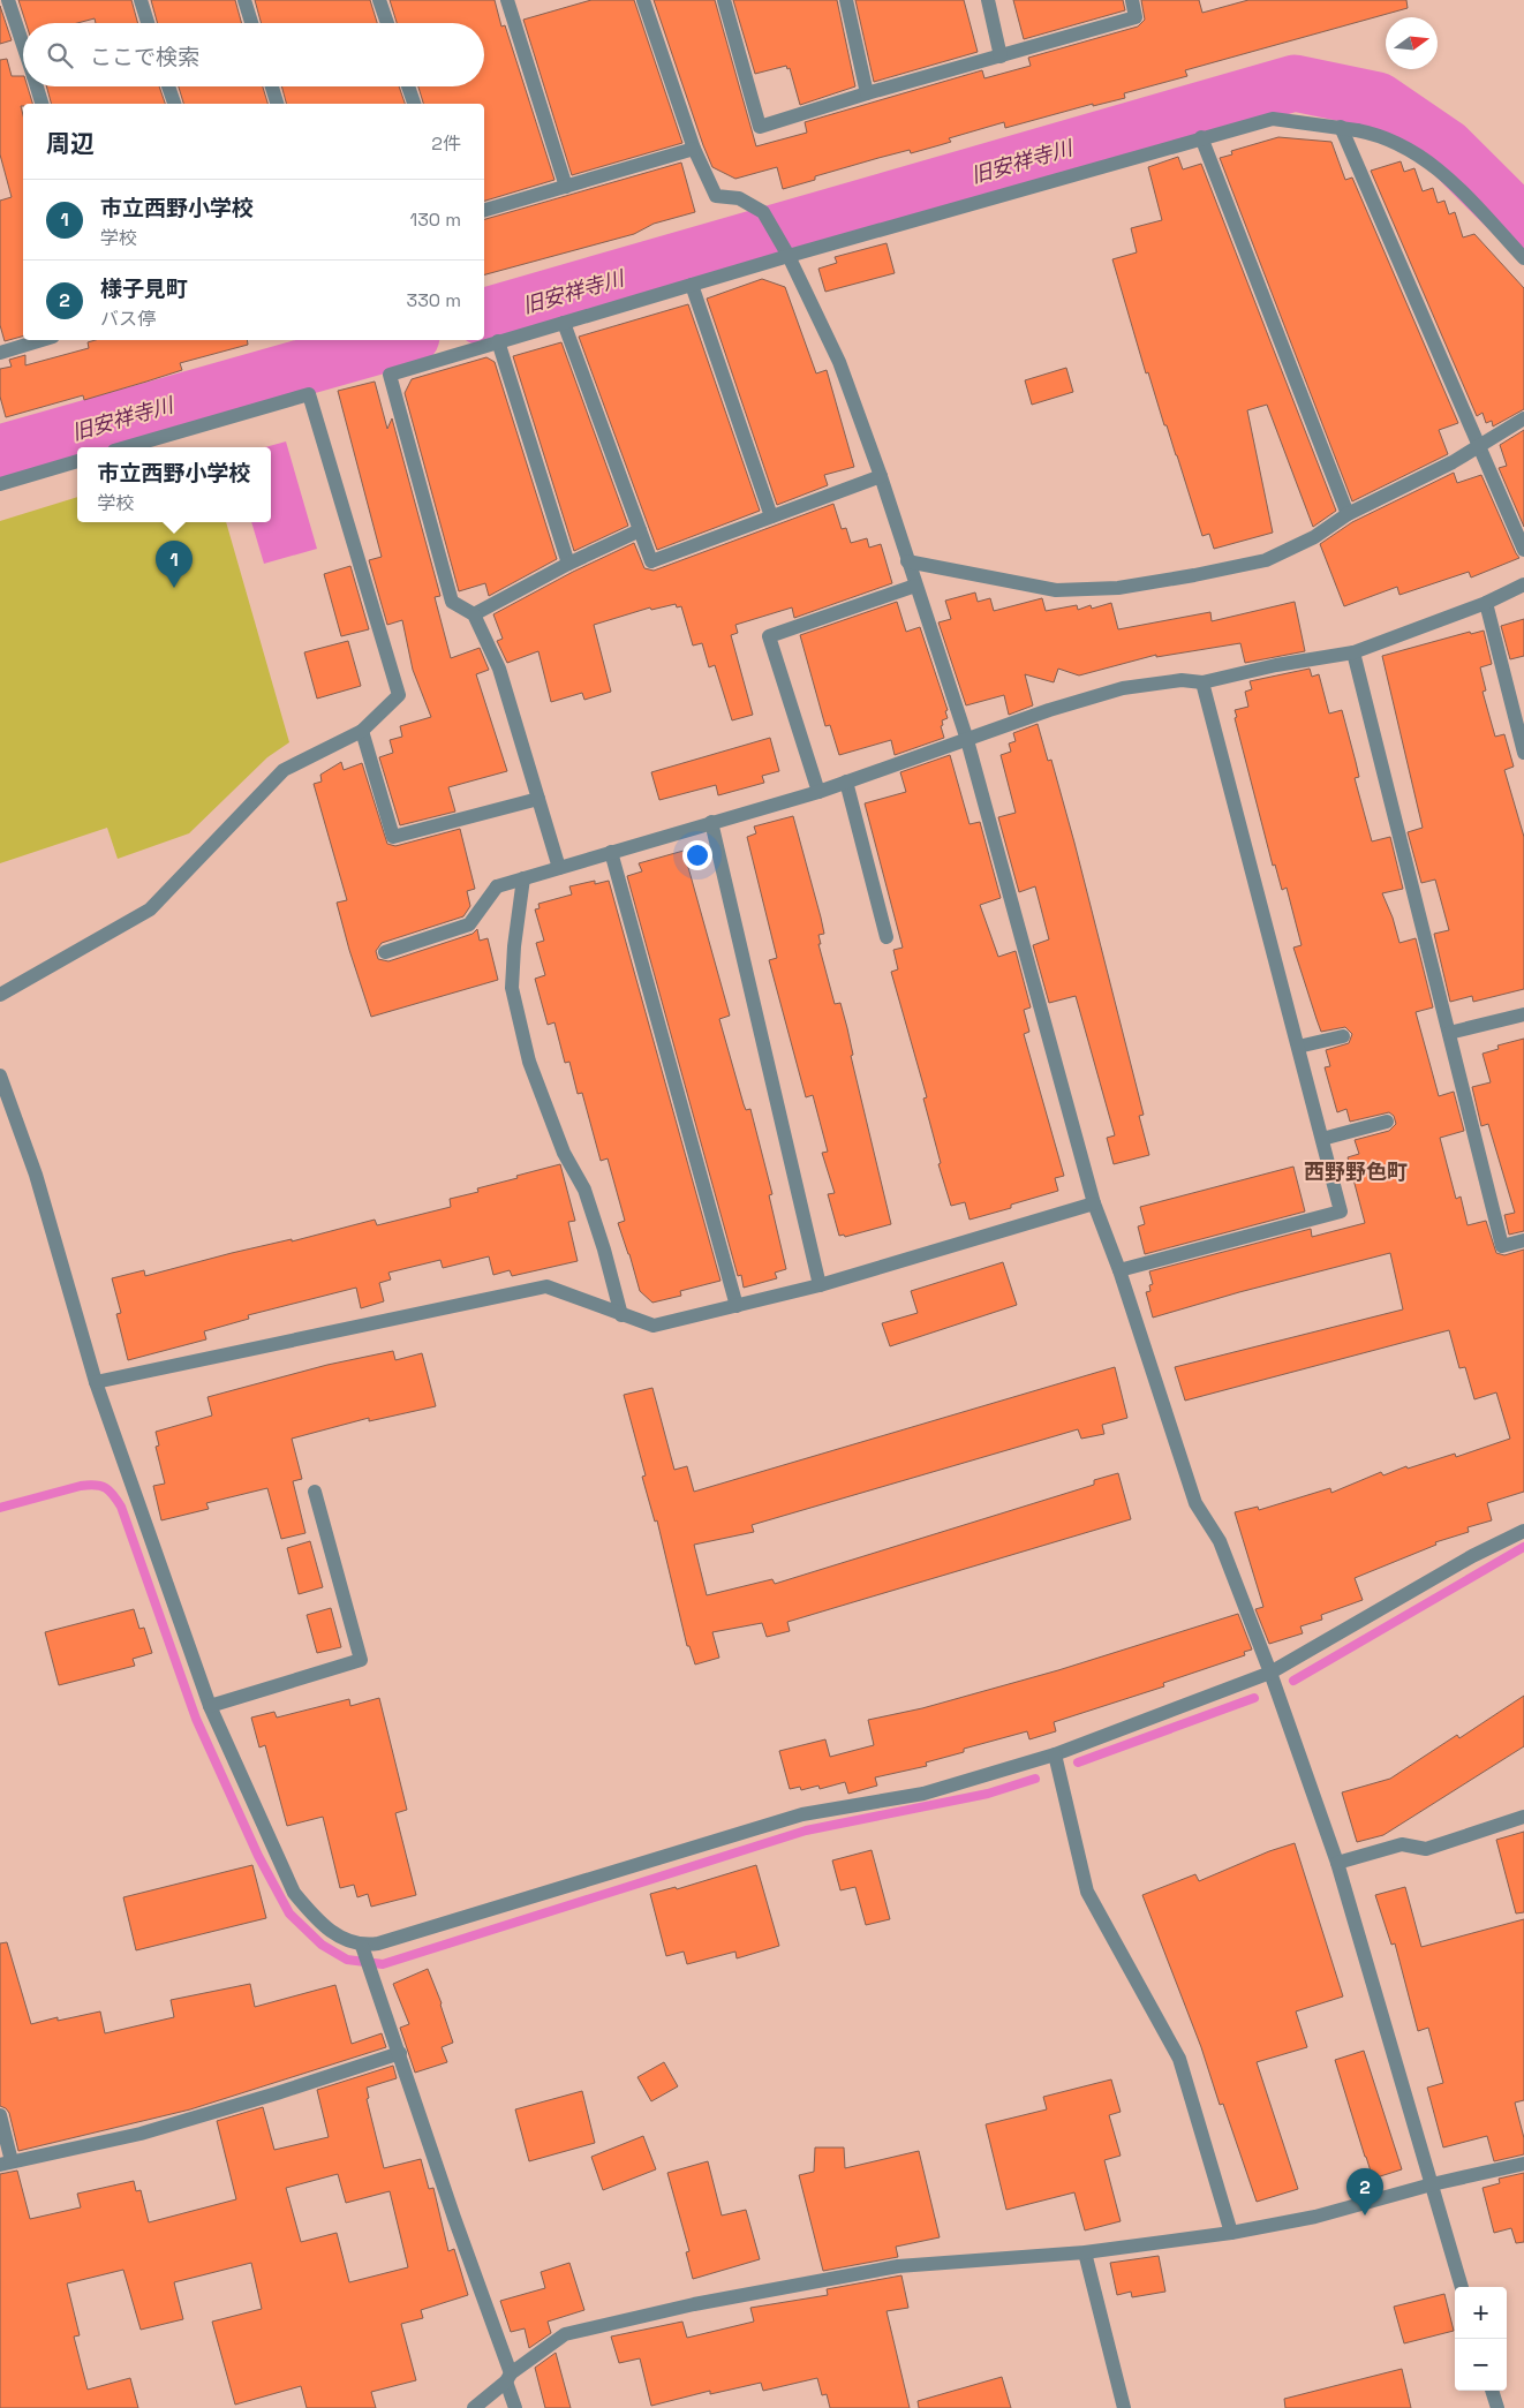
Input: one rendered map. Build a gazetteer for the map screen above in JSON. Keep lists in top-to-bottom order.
{
  "districts": ["西野野色町"],
  "water": ["旧安祥寺川"],
  "north": "right",
  "page": {
    "search": "ここで検索",
    "heading": ["周辺", "2件"],
    "list": [
      {
        "mark": "1",
        "name": "市立西野小学校",
        "note": "学校",
        "value": "130 m"
      },
      {
        "mark": "2",
        "name": "様子見町",
        "note": "バス停",
        "value": "330 m"
      }
    ],
    "popup": ["市立西野小学校", "学校"],
    "pins": ["1", "2"],
    "map_buttons": ["+", "−"]
  }
}
